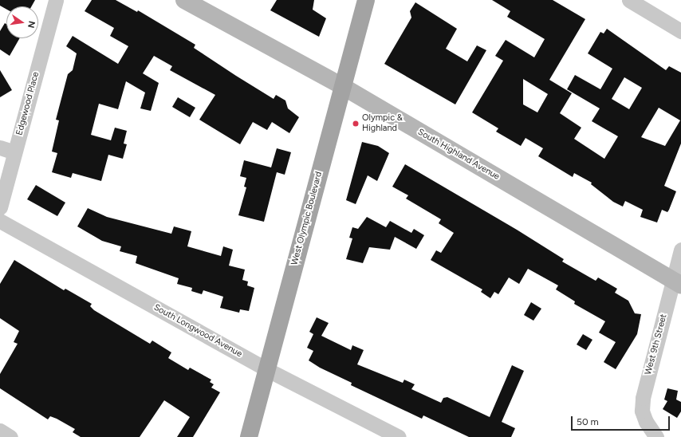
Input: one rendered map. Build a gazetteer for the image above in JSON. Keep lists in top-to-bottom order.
{
  "streets": {
    "main road": ["South Highland Avenue", "West Olympic Boulevard"],
    "street": ["Edgewood Place", "South Longwood Avenue", "West 9th Street"]
  },
  "crossings": [
    ["South Highland Avenue", "West Olympic Boulevard"],
    ["South Highland Avenue", "West 9th Street"],
    ["West Olympic Boulevard", "South Longwood Avenue"]
  ],
  "places": ["Olympic & Highland"],
  "scale_bar": "50 m",
  "north": "right"
}
